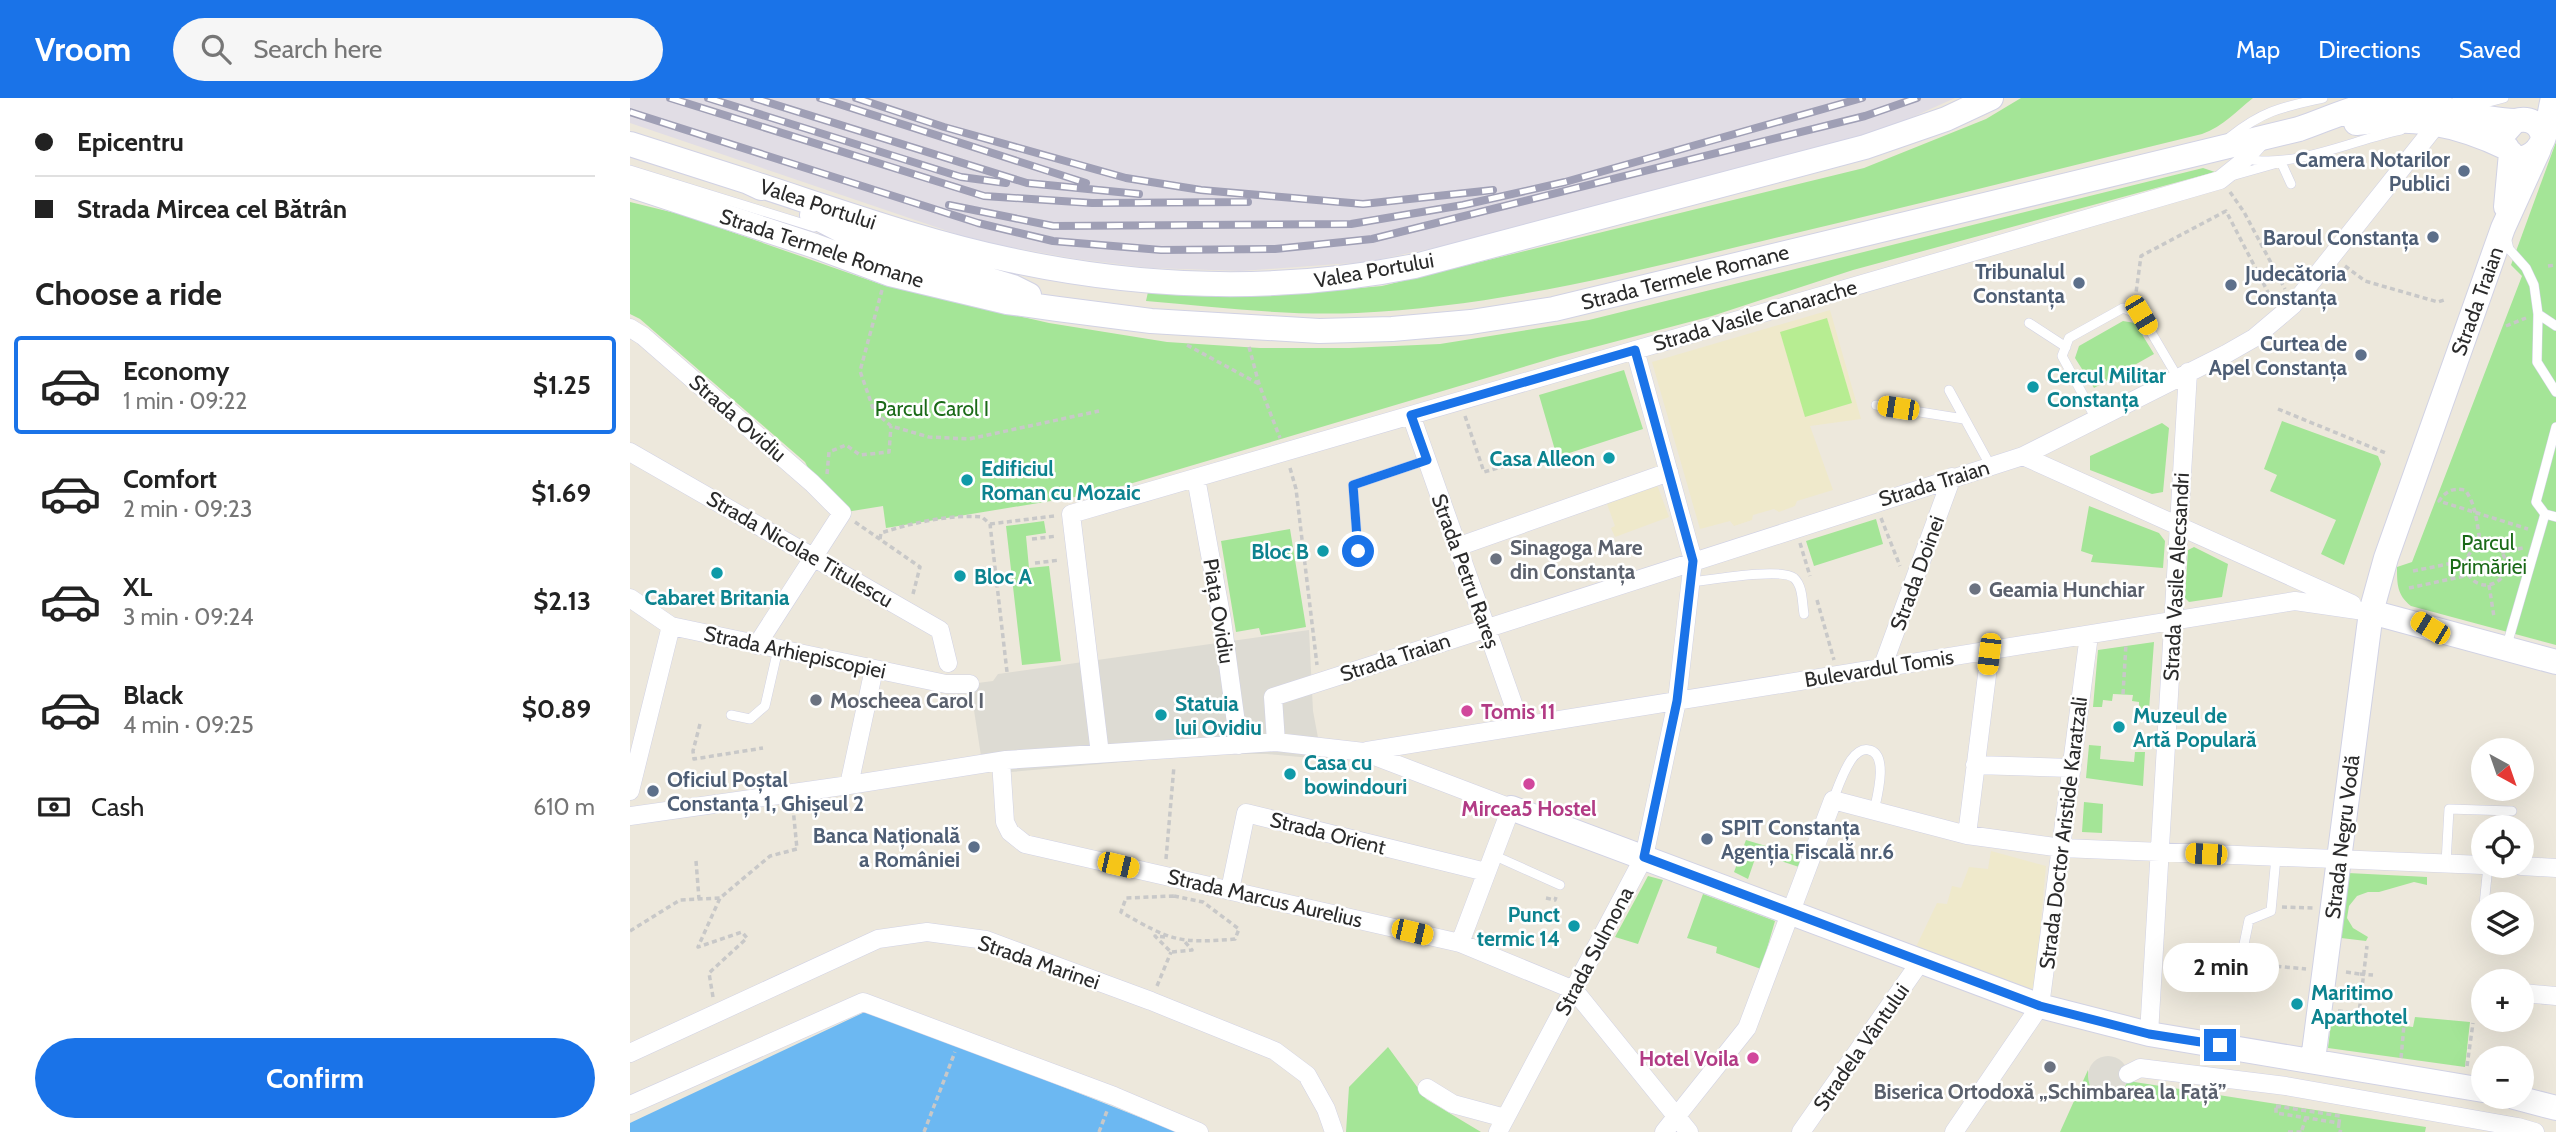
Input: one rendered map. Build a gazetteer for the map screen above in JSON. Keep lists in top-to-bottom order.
{
  "streets": {
    "street": [
      "Valea Portului",
      "Strada Termele Romane",
      "Strada Traian",
      "Strada Vasile Canarache",
      "Strada Ovidiu",
      "Strada Nicolae Titulescu",
      "Strada Petru Rareș",
      "Strada Doinei",
      "Strada Vasile Alecsandri",
      "Piața Ovidiu",
      "Strada Arhiepiscopiei",
      "Bulevardul Tomis",
      "Strada Orient",
      "Strada Doctor Aristide Karatzali",
      "Strada Negru Vodă",
      "Strada Marcus Aurelius",
      "Strada Sulmona",
      "Strada Marinei",
      "Stradela Vântului"
    ]
  },
  "crossings": [
    ["Valea Portului", "Strada Termele Romane"],
    ["Strada Termele Romane", "Strada Traian"],
    ["Strada Termele Romane", "Strada Vasile Canarache"],
    ["Strada Traian", "Strada Petru Rareș"],
    ["Strada Traian", "Strada Doinei"],
    ["Strada Traian", "Strada Vasile Alecsandri"],
    ["Strada Traian", "Bulevardul Tomis"],
    ["Strada Traian", "Strada Negru Vodă"],
    ["Strada Traian", "Strada Sulmona"],
    ["Strada Vasile Canarache", "Strada Petru Rareș"],
    ["Strada Vasile Canarache", "Piața Ovidiu"],
    ["Strada Vasile Canarache", "Strada Sulmona"],
    ["Strada Petru Rareș", "Bulevardul Tomis"],
    ["Strada Doinei", "Bulevardul Tomis"],
    ["Strada Vasile Alecsandri", "Bulevardul Tomis"],
    ["Bulevardul Tomis", "Strada Doctor Aristide Karatzali"],
    ["Bulevardul Tomis", "Strada Negru Vodă"],
    ["Bulevardul Tomis", "Strada Sulmona"],
    ["Strada Orient", "Strada Marcus Aurelius"],
    ["Strada Marcus Aurelius", "Strada Sulmona"]
  ],
  "parks": ["Parcul Carol I", "Parcul Primăriei"],
  "places": [
    "Camera Notarilor Publici",
    "Baroul Constanța",
    "Tribunalul Constanța",
    "Judecătoria Constanța",
    "Curtea de Apel Constanța",
    "Cercul Militar Constanța",
    "Casa Alleon",
    "Edificiul Roman cu Mozaic",
    "Bloc B",
    "Sinagoga Mare din Constanța",
    "Cabaret Britania",
    "Bloc A",
    "Geamia Hunchiar",
    "Moscheea Carol I",
    "Tomis 11",
    "Statuia lui Ovidiu",
    "Muzeul de Artă Populară",
    "Casa cu bowindouri",
    "Mircea5 Hostel",
    "Oficiul Poștal Constanța 1, Ghișeul 2",
    "SPIT Constanța Agenția Fiscală nr.6",
    "Banca Națională a României",
    "Punct termic 14",
    "Maritimo Aparthotel",
    "Hotel Voila",
    "Biserica Ortodoxă „Schimbarea la Față”"
  ],
  "north": "bottom right",
  "page": {
    "header": "Vroom",
    "search": "Search here",
    "nav": ["Map", "Directions", "Saved"],
    "banner": ["Epicentru", "Strada Mircea cel Bătrân"],
    "heading": "Choose a ride",
    "list": [
      {
        "name": "Economy",
        "note": "1 min · 09:22",
        "value": "$1.25"
      },
      {
        "name": "Comfort",
        "note": "2 min · 09:23",
        "value": "$1.69"
      },
      {
        "name": "XL",
        "note": "3 min · 09:24",
        "value": "$2.13"
      },
      {
        "name": "Black",
        "note": "4 min · 09:25",
        "value": "$0.89"
      }
    ],
    "map_buttons": ["+", "−"],
    "pay": ["Cash", "610 m"],
    "bubble": "2 min",
    "buttons": "Confirm"
  }
}
